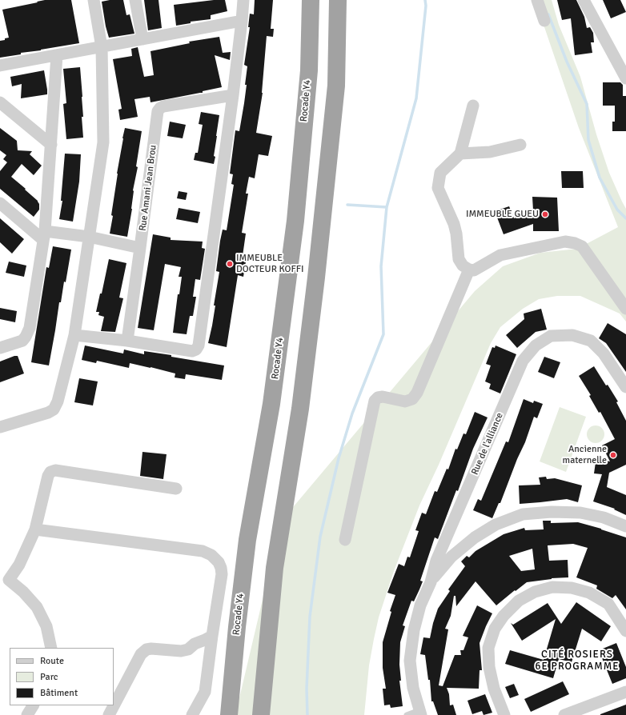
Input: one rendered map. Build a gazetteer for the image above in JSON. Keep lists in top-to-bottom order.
{
  "streets": {
    "highway": ["Rocade Y4"],
    "street": ["Rue Amani Jean Brou", "Rue de l'alliance"]
  },
  "districts": ["CITÉ ROSIERS 6E PROGRAMME"],
  "places": ["IMMEUBLE GUEU", "IMMEUBLE DOCTEUR KOFFI", "Ancienne maternelle"],
  "legend": ["Route", "Parc", "Bâtiment"]
}
